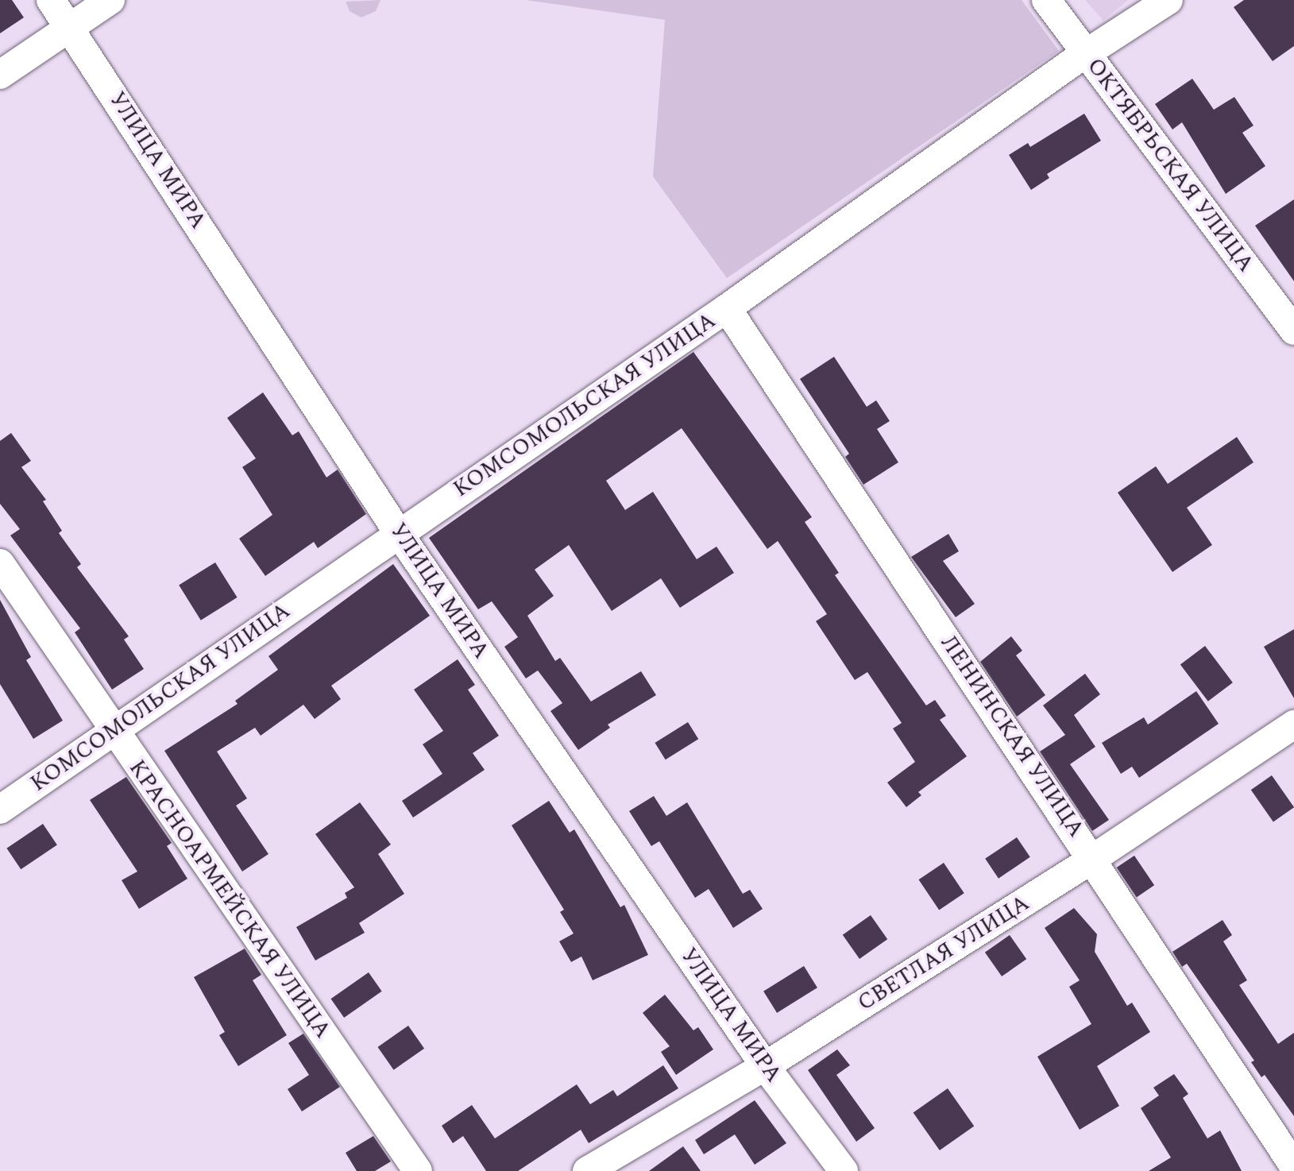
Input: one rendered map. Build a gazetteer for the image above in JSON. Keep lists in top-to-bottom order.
{
  "streets": {
    "street": [
      "УЛИЦА МИРА",
      "ОКТЯБРЬСКАЯ УЛИЦА",
      "КОМСОМОЛЬСКАЯ УЛИЦА",
      "ЛЕНИНСКАЯ УЛИЦА",
      "КРАСНОАРМЕЙСКАЯ УЛИЦА",
      "СВЕТЛАЯ УЛИЦА"
    ]
  },
  "crossings": [
    ["УЛИЦА МИРА", "КОМСОМОЛЬСКАЯ УЛИЦА"],
    ["УЛИЦА МИРА", "СВЕТЛАЯ УЛИЦА"],
    ["ОКТЯБРЬСКАЯ УЛИЦА", "КОМСОМОЛЬСКАЯ УЛИЦА"],
    ["КОМСОМОЛЬСКАЯ УЛИЦА", "ЛЕНИНСКАЯ УЛИЦА"],
    ["КОМСОМОЛЬСКАЯ УЛИЦА", "КРАСНОАРМЕЙСКАЯ УЛИЦА"],
    ["ЛЕНИНСКАЯ УЛИЦА", "СВЕТЛАЯ УЛИЦА"]
  ]
}
